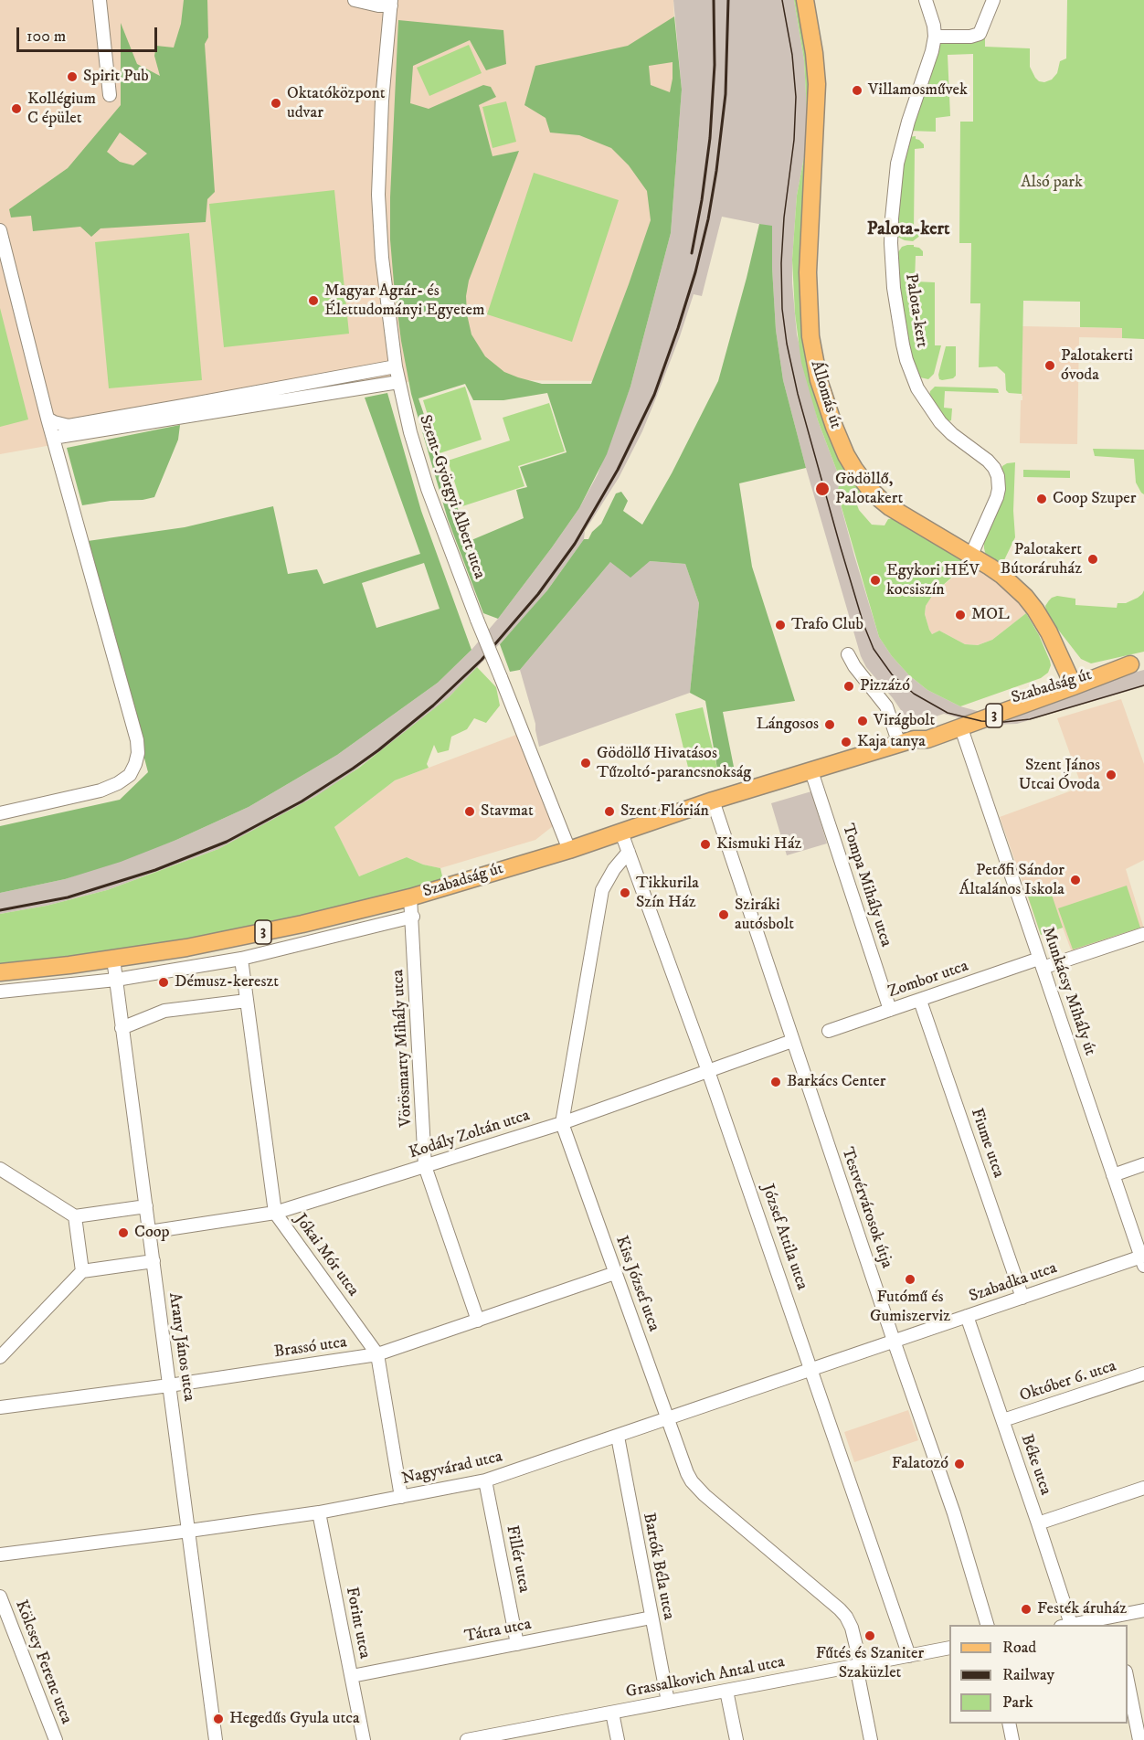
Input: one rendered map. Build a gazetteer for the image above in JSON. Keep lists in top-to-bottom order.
{
  "streets": {
    "main road": ["Állomás út", "Szabadság út", "3"],
    "street": [
      "Palota-kert",
      "Szent-Györgyi Albert utca",
      "Tompa Mihály utca",
      "Zombor utca",
      "Munkácsy Mihály út",
      "Vörösmarty Mihály utca",
      "Kodály Zoltán utca",
      "Fiume utca",
      "Testvérvárosok útja",
      "József Attila utca",
      "Jókai Mór utca",
      "Szabadka utca",
      "Kiss József utca",
      "Arany János utca",
      "Brassó utca",
      "Október 6. utca",
      "Béke utca",
      "Nagyvárad utca",
      "Fillér utca",
      "Bartók Béla utca",
      "Forint utca",
      "Tátra utca",
      "Kölcsey Ferenc utca",
      "Grassalkovich Antal utca"
    ]
  },
  "crossings": [
    ["Palota-kert", "Állomás út"],
    ["Állomás út", "Szabadság út"],
    ["Szent-Györgyi Albert utca", "Szabadság út"],
    ["Szabadság út", "Tompa Mihály utca"],
    ["Szabadság út", "Munkácsy Mihály út"],
    ["Szabadság út", "Vörösmarty Mihály utca"],
    ["Szabadság út", "Testvérvárosok útja"],
    ["Szabadság út", "József Attila utca"],
    ["Szabadság út", "Jókai Mór utca"],
    ["Szabadság út", "Arany János utca"],
    ["Tompa Mihály utca", "Zombor utca"],
    ["Zombor utca", "Munkácsy Mihály út"],
    ["Zombor utca", "Fiume utca"],
    ["Munkácsy Mihály út", "Szabadka utca"],
    ["Vörösmarty Mihály utca", "Kodály Zoltán utca"],
    ["Vörösmarty Mihály utca", "Brassó utca"],
    ["Kodály Zoltán utca", "Testvérvárosok útja"],
    ["Kodály Zoltán utca", "József Attila utca"],
    ["Kodály Zoltán utca", "Jókai Mór utca"],
    ["Kodály Zoltán utca", "Kiss József utca"],
    ["Kodály Zoltán utca", "Arany János utca"],
    ["Fiume utca", "Szabadka utca"],
    ["Testvérvárosok útja", "Szabadka utca"],
    ["Testvérvárosok útja", "Nagyvárad utca"],
    ["József Attila utca", "Kiss József utca"],
    ["József Attila utca", "Nagyvárad utca"],
    ["József Attila utca", "Grassalkovich Antal utca"],
    ["Jókai Mór utca", "Brassó utca"],
    ["Jókai Mór utca", "Nagyvárad utca"],
    ["Szabadka utca", "Béke utca"],
    ["Szabadka utca", "Nagyvárad utca"],
    ["Kiss József utca", "Brassó utca"],
    ["Kiss József utca", "Nagyvárad utca"],
    ["Kiss József utca", "Grassalkovich Antal utca"],
    ["Arany János utca", "Brassó utca"],
    ["Arany János utca", "Nagyvárad utca"],
    ["Október 6. utca", "Béke utca"],
    ["Nagyvárad utca", "Fillér utca"],
    ["Nagyvárad utca", "Bartók Béla utca"],
    ["Nagyvárad utca", "Forint utca"],
    ["Fillér utca", "Tátra utca"],
    ["Bartók Béla utca", "Tátra utca"],
    ["Bartók Béla utca", "Grassalkovich Antal utca"],
    ["Forint utca", "Tátra utca"]
  ],
  "districts": ["Palota-kert"],
  "parks": ["Alsó park"],
  "places": [
    "Spirit Pub",
    "Villamosművek",
    "Oktatóközpont udvar",
    "Kollégium C épület",
    "Magyar Agrár- és Élettudományi Egyetem",
    "Palotakerti óvoda",
    "Gödöllő, Palotakert",
    "Coop Szuper",
    "Palotakert Bútoráruház",
    "Egykori HÉV kocsiszín",
    "MOL",
    "Trafo Club",
    "Pizzázó",
    "Virágbolt",
    "Lángosos",
    "Kaja tanya",
    "Gödöllő Hivatásos Tűzoltó-parancsnokság",
    "Szent János Utcai Óvoda",
    "Stavmat",
    "Szent Flórián",
    "Kismuki Ház",
    "Petőfi Sándor Általános Iskola",
    "Tikkurila Szín Ház",
    "Sziráki autósbolt",
    "Démusz-kereszt",
    "Barkács Center",
    "Coop",
    "Futómű és Gumiszerviz",
    "Falatozó",
    "Festék áruház",
    "Fűtés és Szaniter Szaküzlet",
    "Hegedűs Gyula utca"
  ],
  "legend": ["Road", "Railway", "Park"],
  "scale_bar": "100 m"
}
